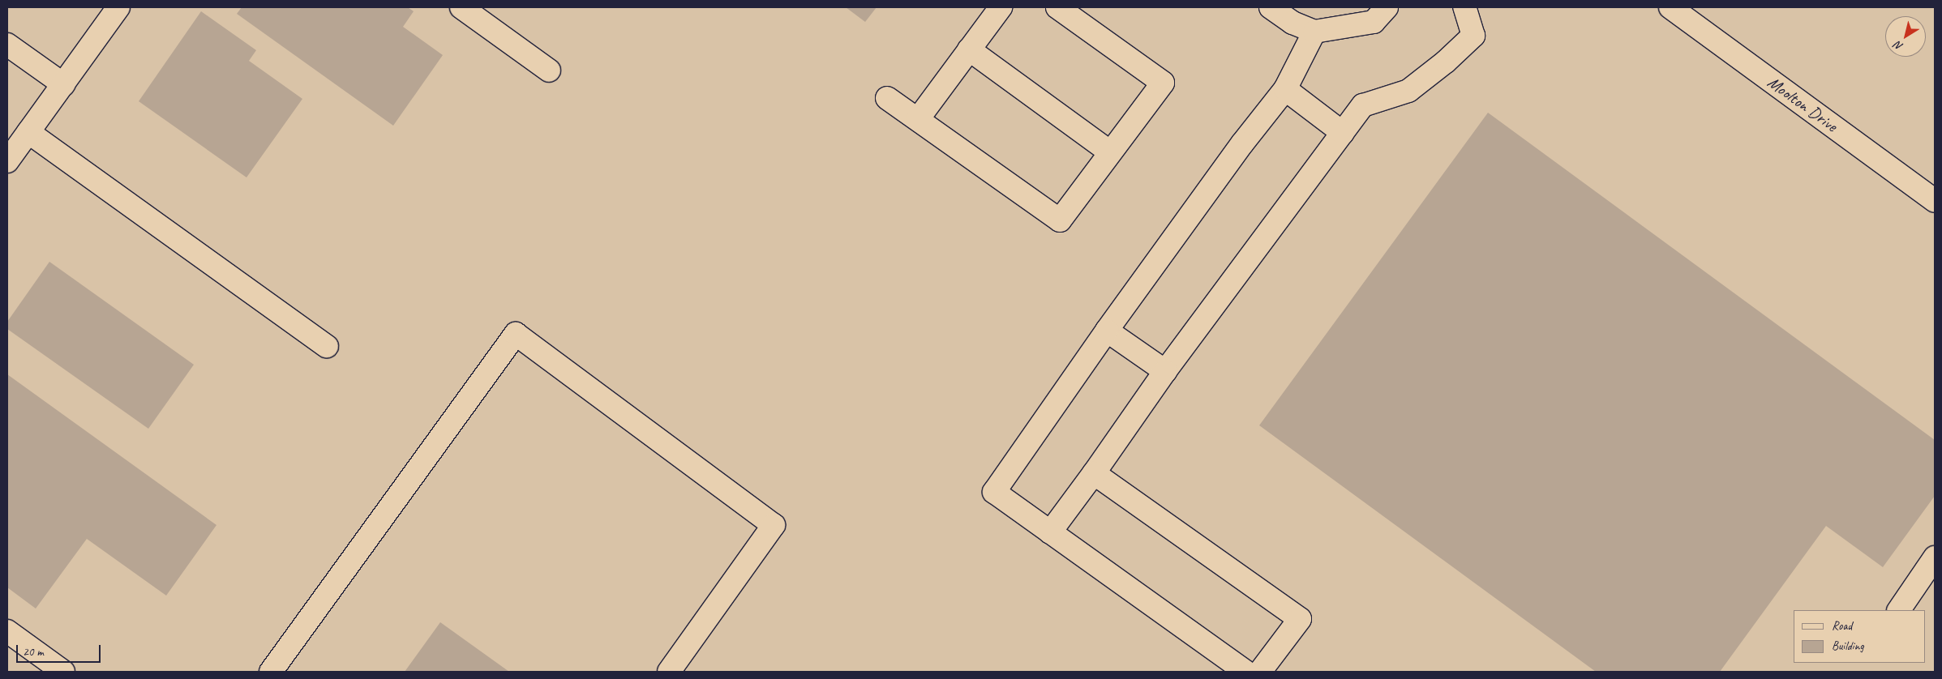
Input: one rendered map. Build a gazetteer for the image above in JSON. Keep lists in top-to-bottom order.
{
  "streets": {
    "street": ["Moolton Drive"]
  },
  "legend": ["Road", "Building"],
  "scale_bar": "20 m",
  "north": "bottom left"
}
